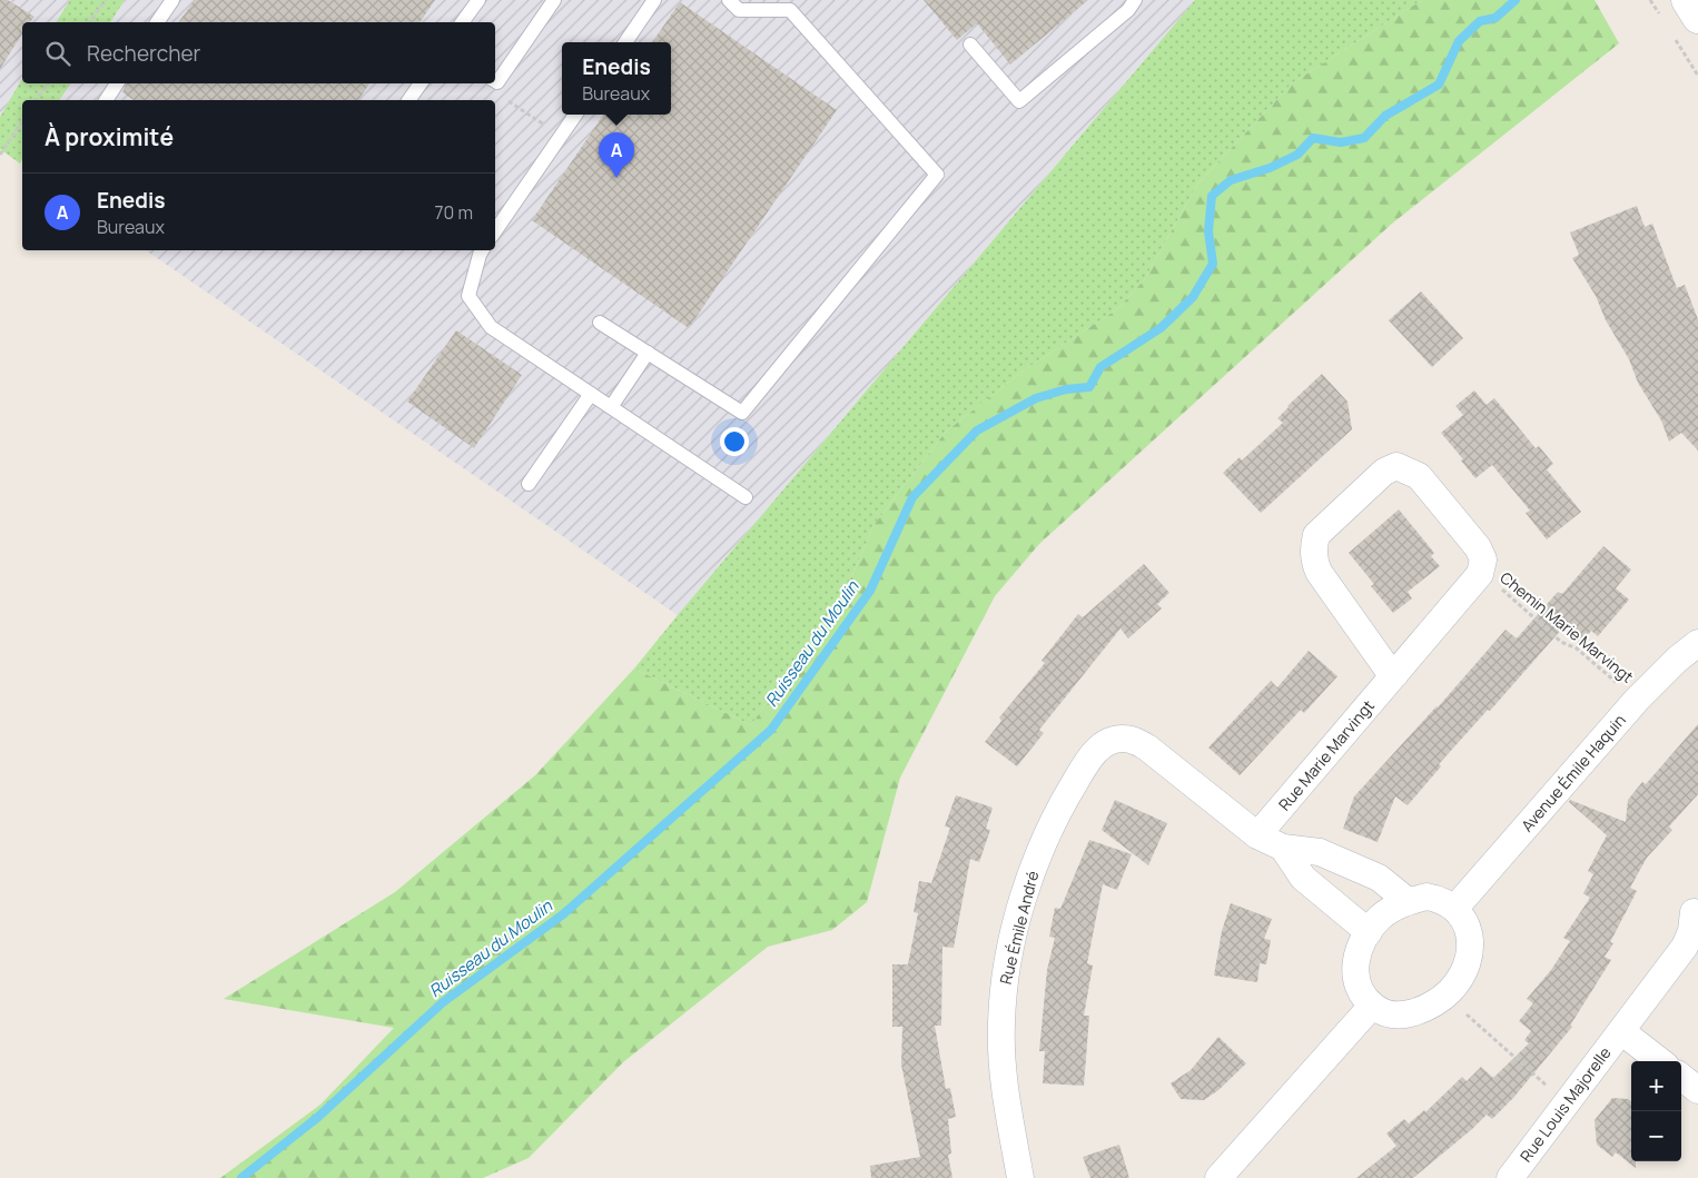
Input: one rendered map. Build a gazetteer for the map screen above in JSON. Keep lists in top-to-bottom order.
{
  "streets": {
    "street": [
      "Rue Marie Marvingt",
      "Avenue Émile Haquin",
      "Rue Émile André",
      "Rue Louis Majorelle"
    ],
    "path": ["Chemin Marie Marvingt"]
  },
  "crossings": [
    ["Chemin Marie Marvingt", "Rue Marie Marvingt"],
    ["Chemin Marie Marvingt", "Avenue Émile Haquin"],
    ["Rue Marie Marvingt", "Rue Émile André"],
    ["Avenue Émile Haquin", "Rue Émile André"]
  ],
  "water": ["Ruisseau du Moulin"],
  "page": {
    "search": "Rechercher",
    "popup": ["Enedis", "Bureaux"],
    "heading": "À proximité",
    "pins": "A",
    "list": [
      {
        "mark": "A",
        "name": "Enedis",
        "note": "Bureaux",
        "value": "70 m"
      }
    ],
    "map_buttons": ["+", "−"]
  }
}
